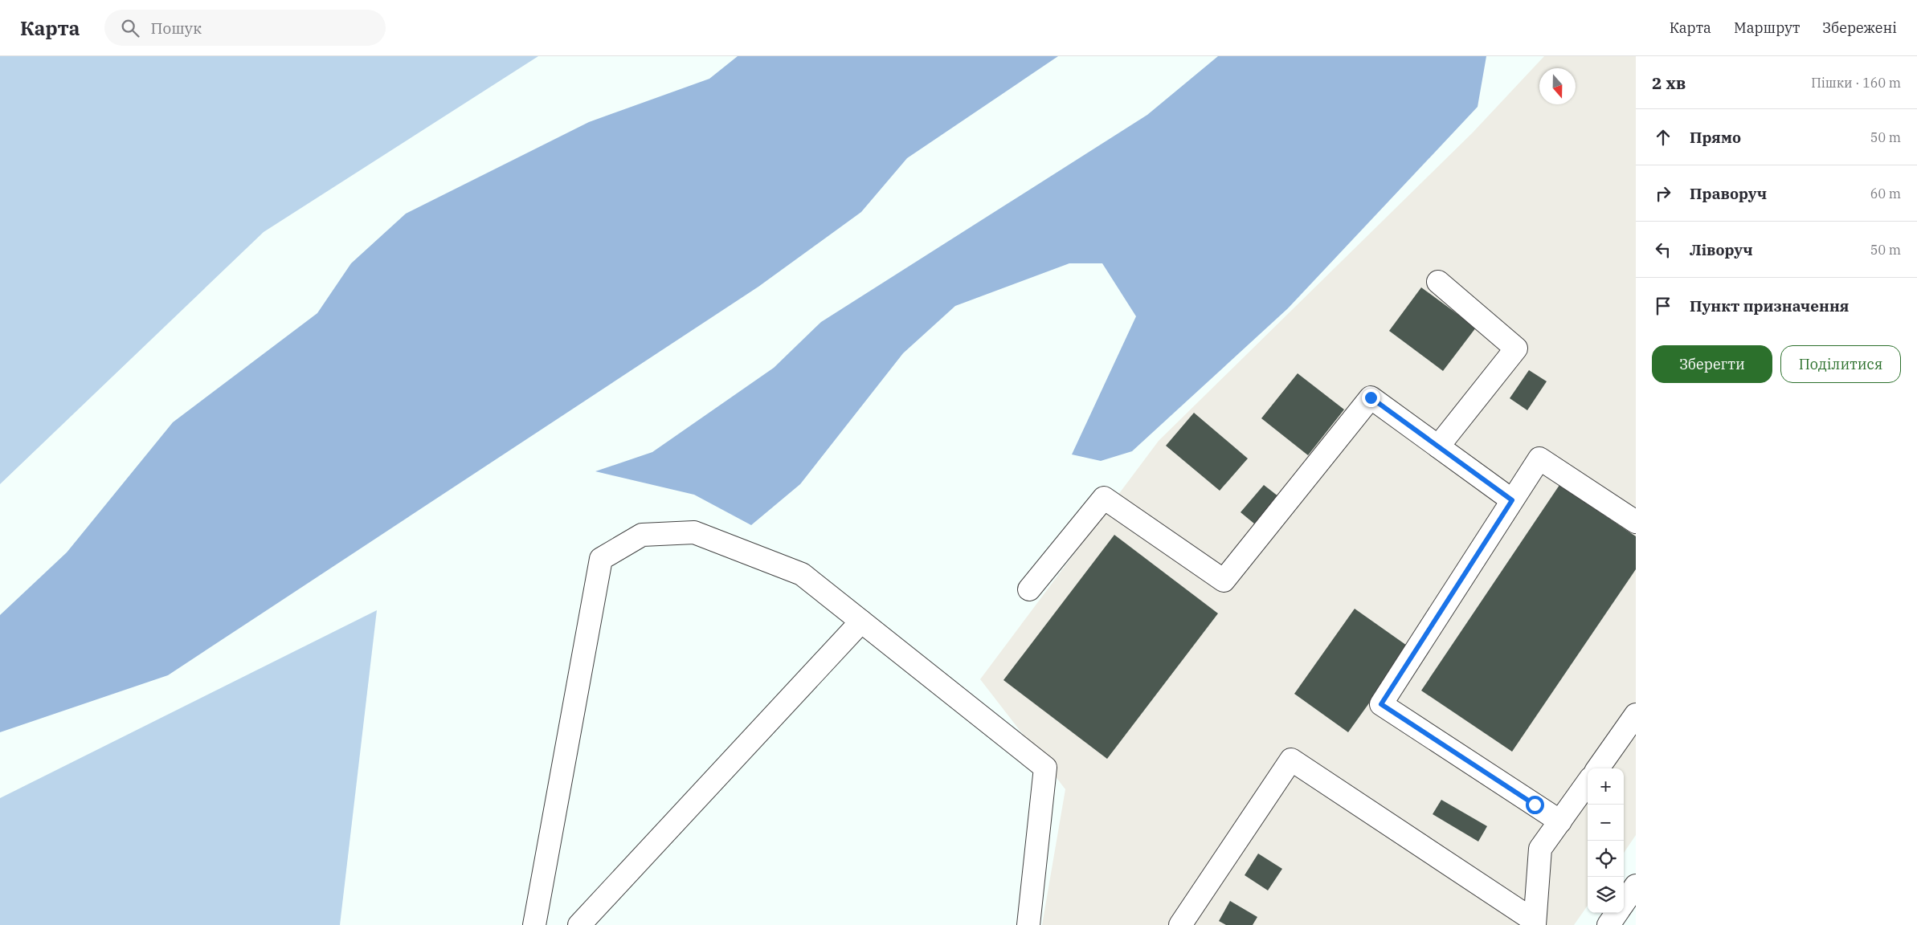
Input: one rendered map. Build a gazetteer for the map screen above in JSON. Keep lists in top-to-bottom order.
{
  "north": "bottom",
  "page": {
    "header": "Карта",
    "search": "Пошук",
    "nav": ["Карта", "Маршрут", "Збережені"],
    "heading": ["2 хв", "Пішки · 160 m"],
    "list": [
      ["Прямо", "50 m"],
      ["Праворуч", "60 m"],
      ["Ліворуч", "50 m"],
      "Пункт призначення"
    ],
    "buttons": ["Зберегти", "Поділитися"],
    "map_buttons": ["+", "−"]
  }
}
